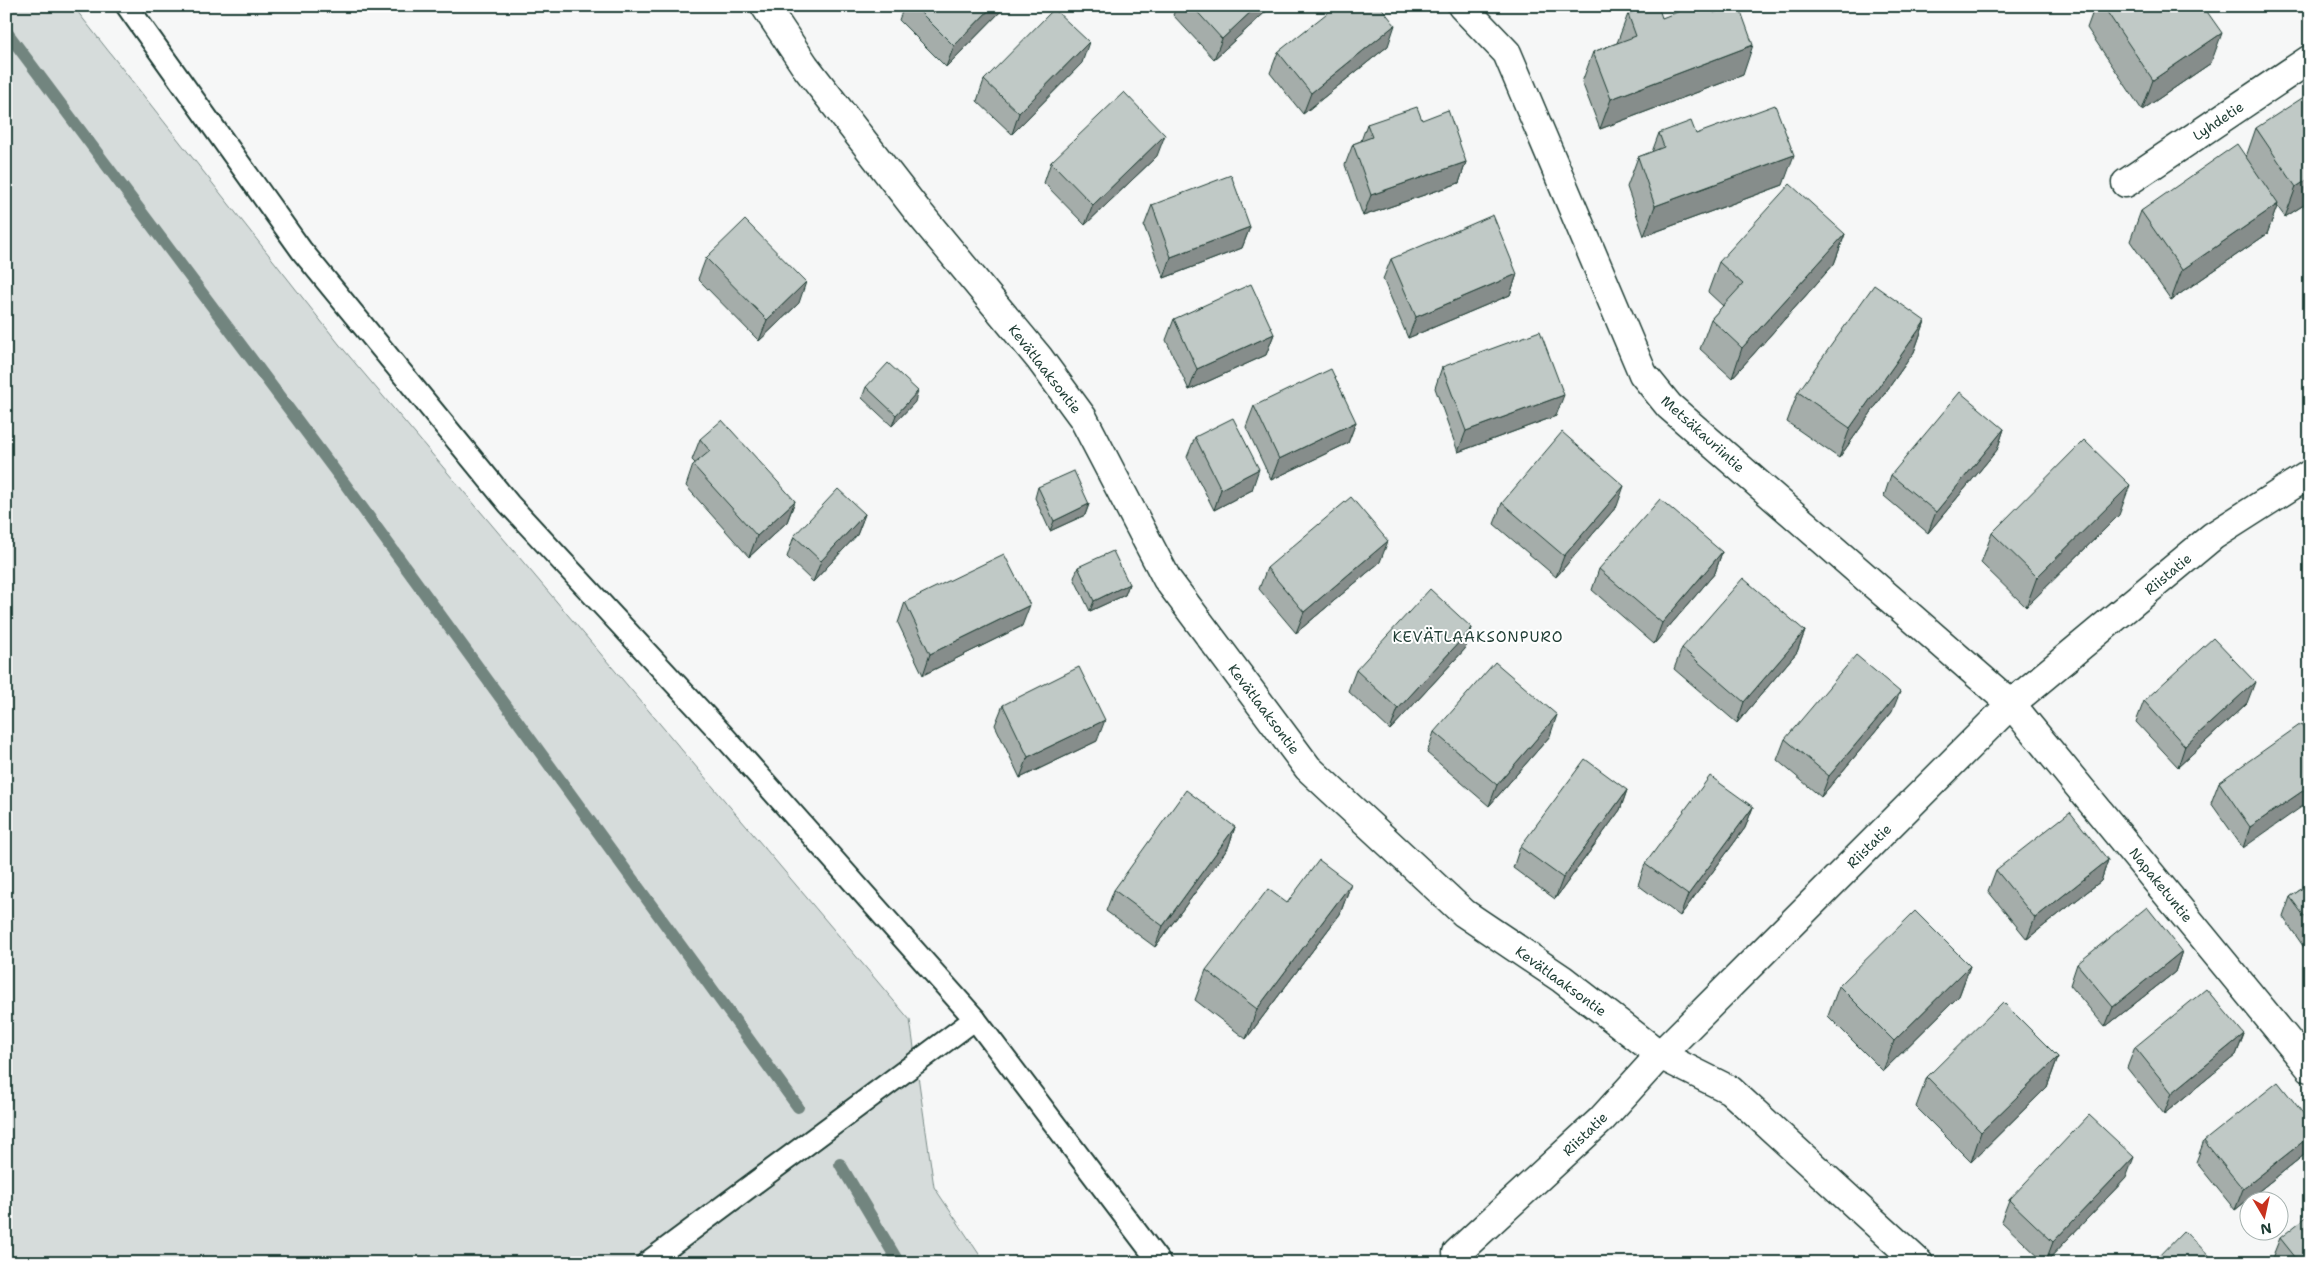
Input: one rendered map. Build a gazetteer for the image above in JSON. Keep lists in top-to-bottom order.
{
  "streets": {
    "street": [
      "Lyhdetie",
      "Kevätlaaksontie",
      "Metsäkauriintie",
      "Riistatie",
      "Napaketuntie"
    ]
  },
  "crossings": [
    ["Kevätlaaksontie", "Riistatie"],
    ["Metsäkauriintie", "Riistatie"],
    ["Metsäkauriintie", "Napaketuntie"],
    ["Riistatie", "Napaketuntie"]
  ],
  "districts": ["KEVÄTLAAKSONPURO"],
  "north": "bottom"
}
